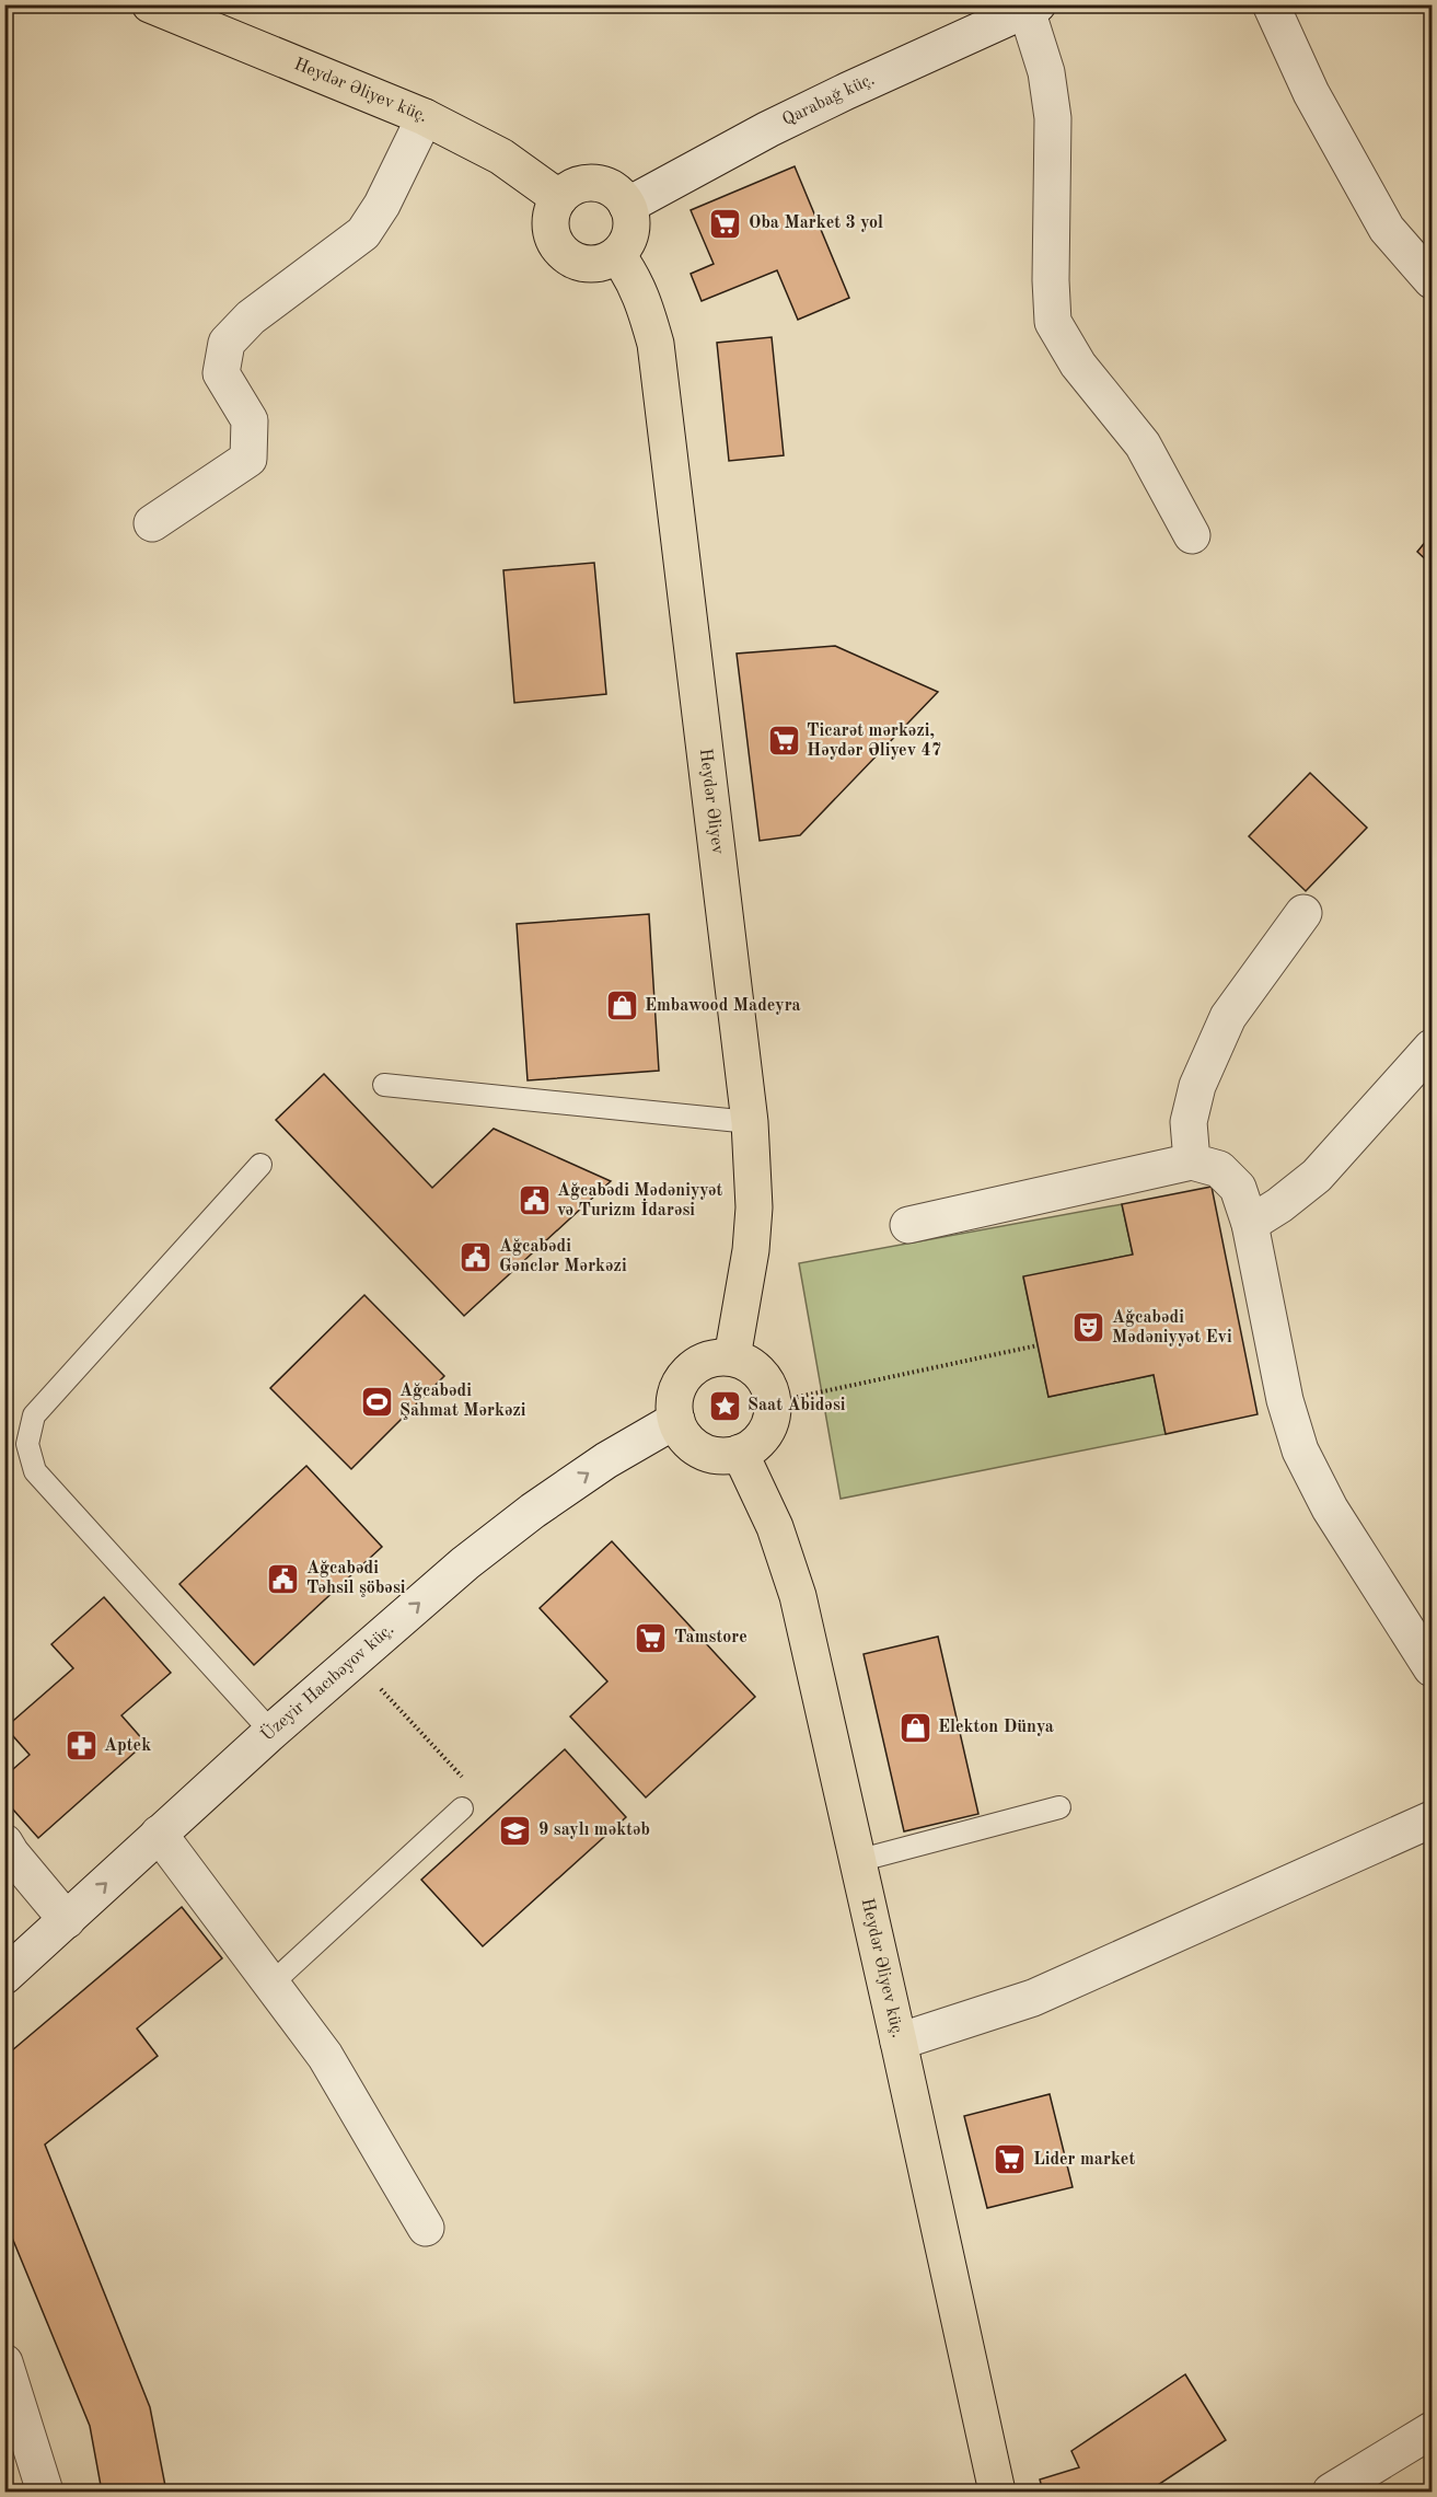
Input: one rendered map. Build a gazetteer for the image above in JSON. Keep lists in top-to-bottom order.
{
  "streets": {
    "main road": ["Heydər Əliyev küç.", "Heydər Əliyev"],
    "street": ["Qarabağ küç.", "Üzeyir Hacıbəyov küç."]
  },
  "crossings": [
    ["Heydər Əliyev küç.", "Qarabağ küç."],
    ["Heydər Əliyev küç.", "Heydər Əliyev"],
    ["Heydər Əliyev küç.", "Üzeyir Hacıbəyov küç."],
    ["Qarabağ küç.", "Heydər Əliyev"],
    ["Heydər Əliyev", "Üzeyir Hacıbəyov küç."]
  ],
  "one_way": ["Üzeyir Hacıbəyov küç."],
  "places": {
    "supermarket": [
      "Oba Market 3 yol",
      "Ticarət mərkəzi, Həydər Əliyev 47",
      "Tamstore",
      "Lider market"
    ],
    "shop": ["Embawood Madeyra", "Elekton Dünya"],
    "public building": ["Ağcabədi Mədəniyyət və Turizm İdarəsi", "Ağcabədi Gənclər Mərkəzi", "Ağcabədi Təhsil şöbəsi"],
    "theatre": ["Ağcabədi Mədəniyyət Evi"],
    "sports": ["Ağcabədi Şahmat Mərkəzi"],
    "place": ["Saat Abidəsi"],
    "pharmacy": ["Aptek"],
    "school or university": ["9 saylı məktəb"]
  }
}
